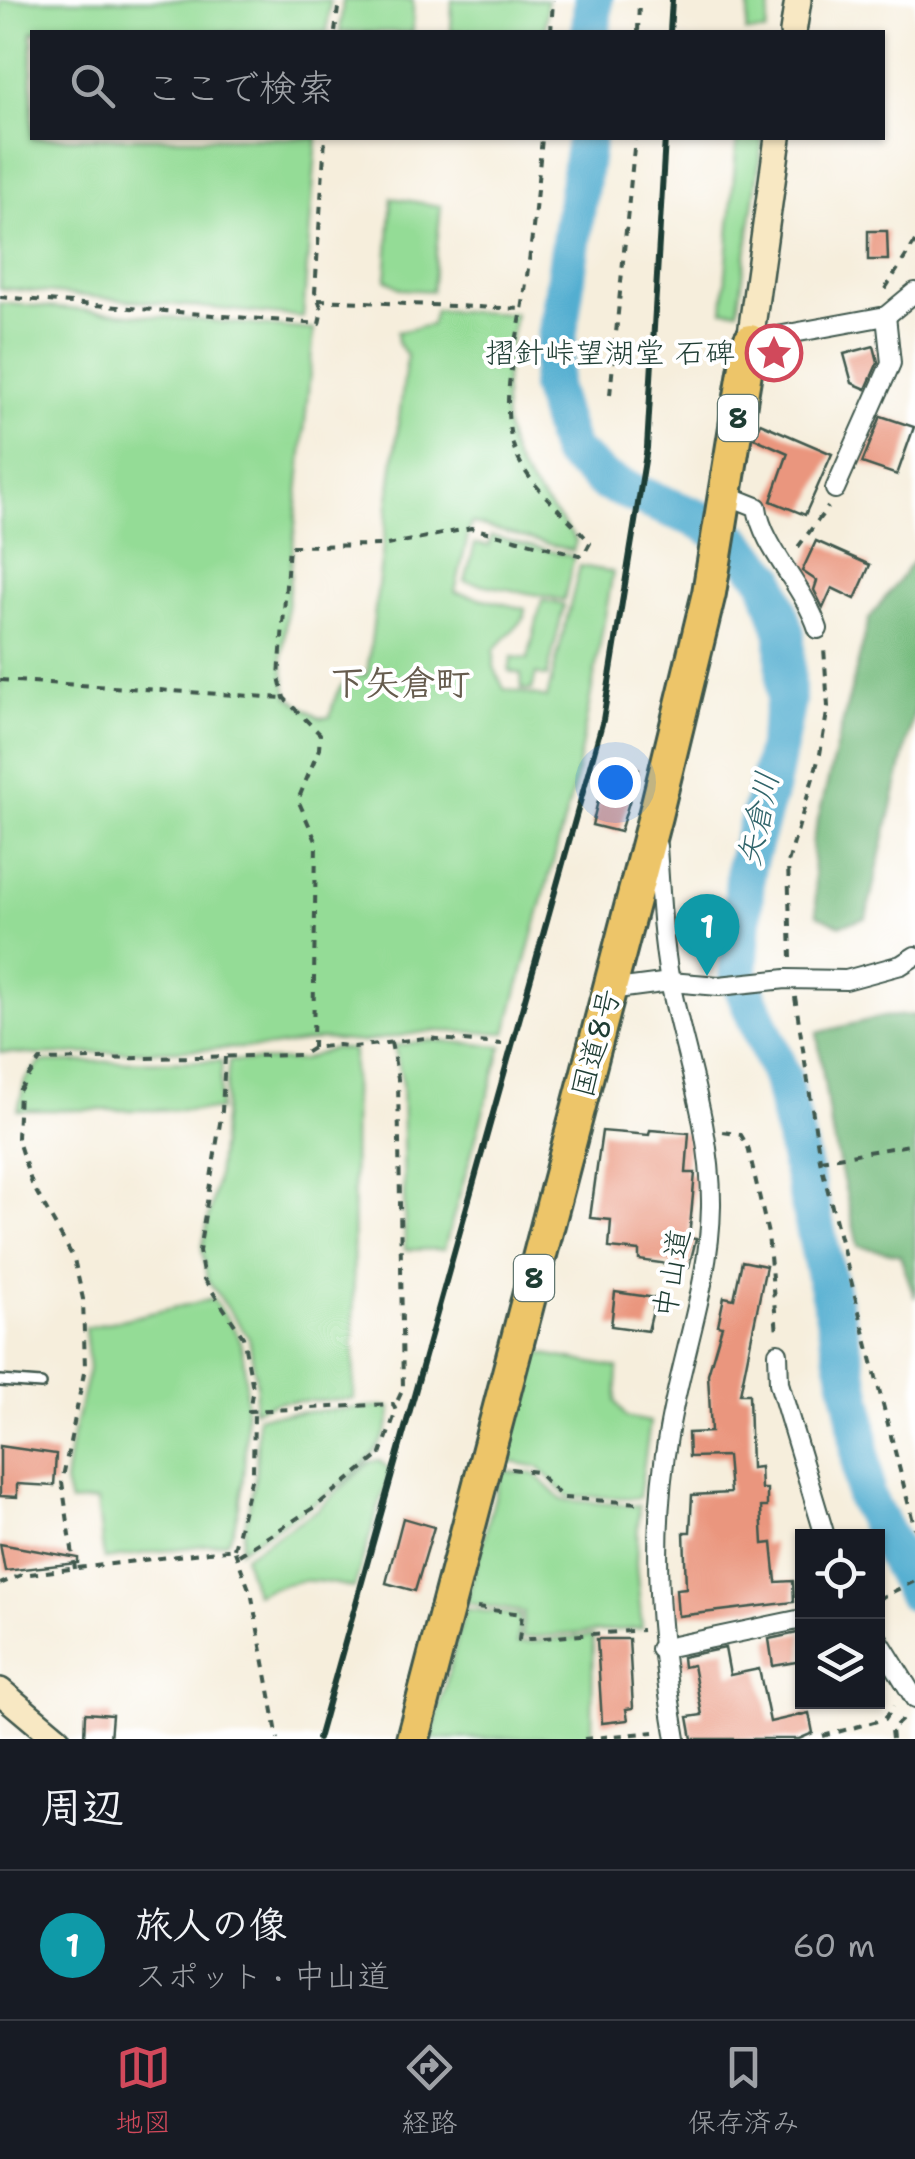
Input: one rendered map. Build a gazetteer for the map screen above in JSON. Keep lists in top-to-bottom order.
{
  "streets": {
    "highway": ["8", "国道8号"],
    "street": ["中山道"]
  },
  "crossings": [
    ["国道8号", "中山道"]
  ],
  "districts": ["下矢倉町"],
  "water": ["矢倉川"],
  "places": {
    "place": ["摺針峠望湖堂 石碑"]
  },
  "page": {
    "search": "ここで検索",
    "pins": "1",
    "heading": "周辺",
    "list": [
      {
        "mark": "1",
        "name": "旅人の像",
        "note": "スポット · 中山道",
        "value": "60 m"
      }
    ],
    "nav": ["地図", "経路", "保存済み"]
  }
}
